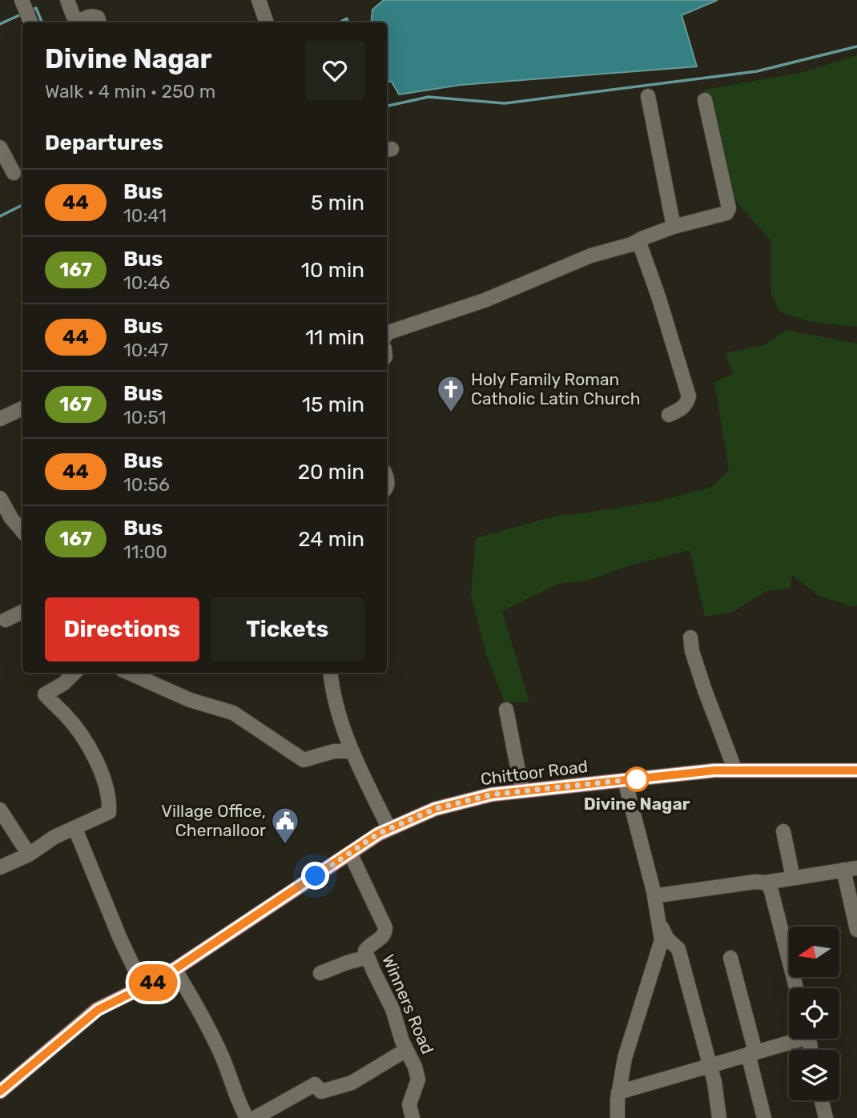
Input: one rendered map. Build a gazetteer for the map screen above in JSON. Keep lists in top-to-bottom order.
{
  "streets": {
    "main road": ["Chittoor Road"],
    "street": ["Winners Road"]
  },
  "crossings": [
    ["Chittoor Road", "Winners Road"]
  ],
  "places": {
    "church": ["Holy Family Roman Catholic Latin Church"],
    "other": ["Divine Nagar"],
    "public building": ["Village Office, Chernalloor"]
  },
  "lines": ["bus line 44"],
  "north": "left",
  "page": {
    "on_map": "44",
    "heading": [
      ["Divine Nagar", "Walk · 4 min · 250 m"],
      "Departures"
    ],
    "list": [
      {
        "mark": "44",
        "name": "Bus",
        "note": "10:41",
        "value": "5 min"
      },
      {
        "mark": "167",
        "name": "Bus",
        "note": "10:46",
        "value": "10 min"
      },
      {
        "mark": "44",
        "name": "Bus",
        "note": "10:47",
        "value": "11 min"
      },
      {
        "mark": "167",
        "name": "Bus",
        "note": "10:51",
        "value": "15 min"
      },
      {
        "mark": "44",
        "name": "Bus",
        "note": "10:56",
        "value": "20 min"
      },
      {
        "mark": "167",
        "name": "Bus",
        "note": "11:00",
        "value": "24 min"
      }
    ],
    "buttons": ["Directions", "Tickets"]
  }
}
